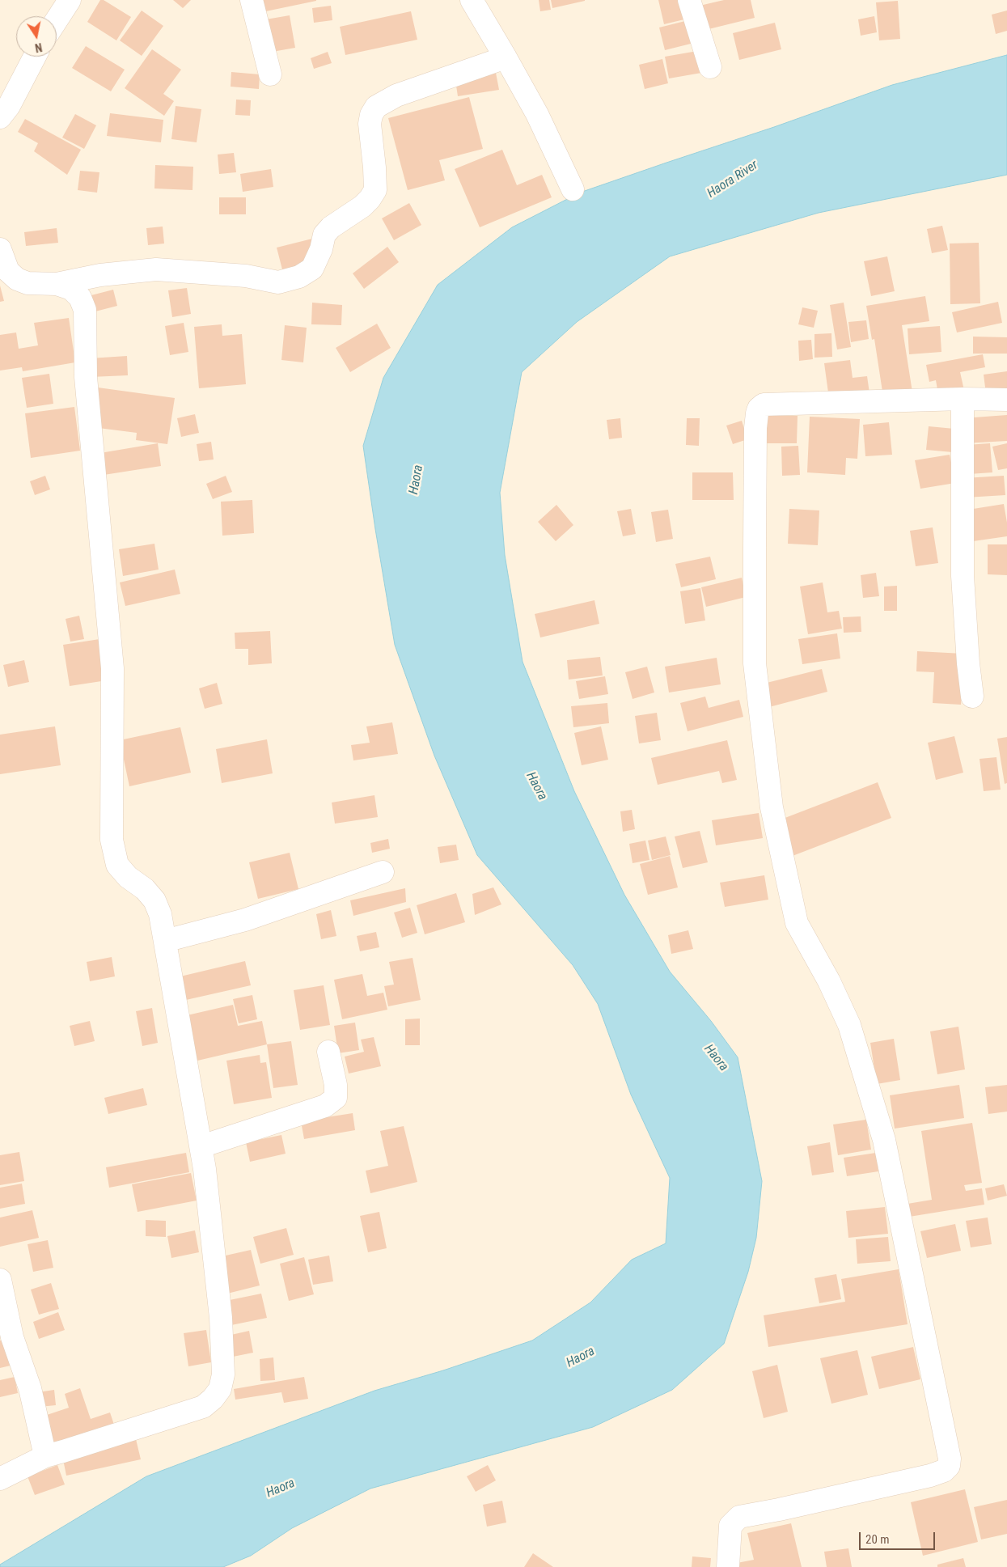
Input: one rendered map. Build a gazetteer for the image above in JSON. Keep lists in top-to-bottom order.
{
  "water": ["Haora River", "Haora"],
  "scale_bar": "20 m",
  "north": "bottom"
}
